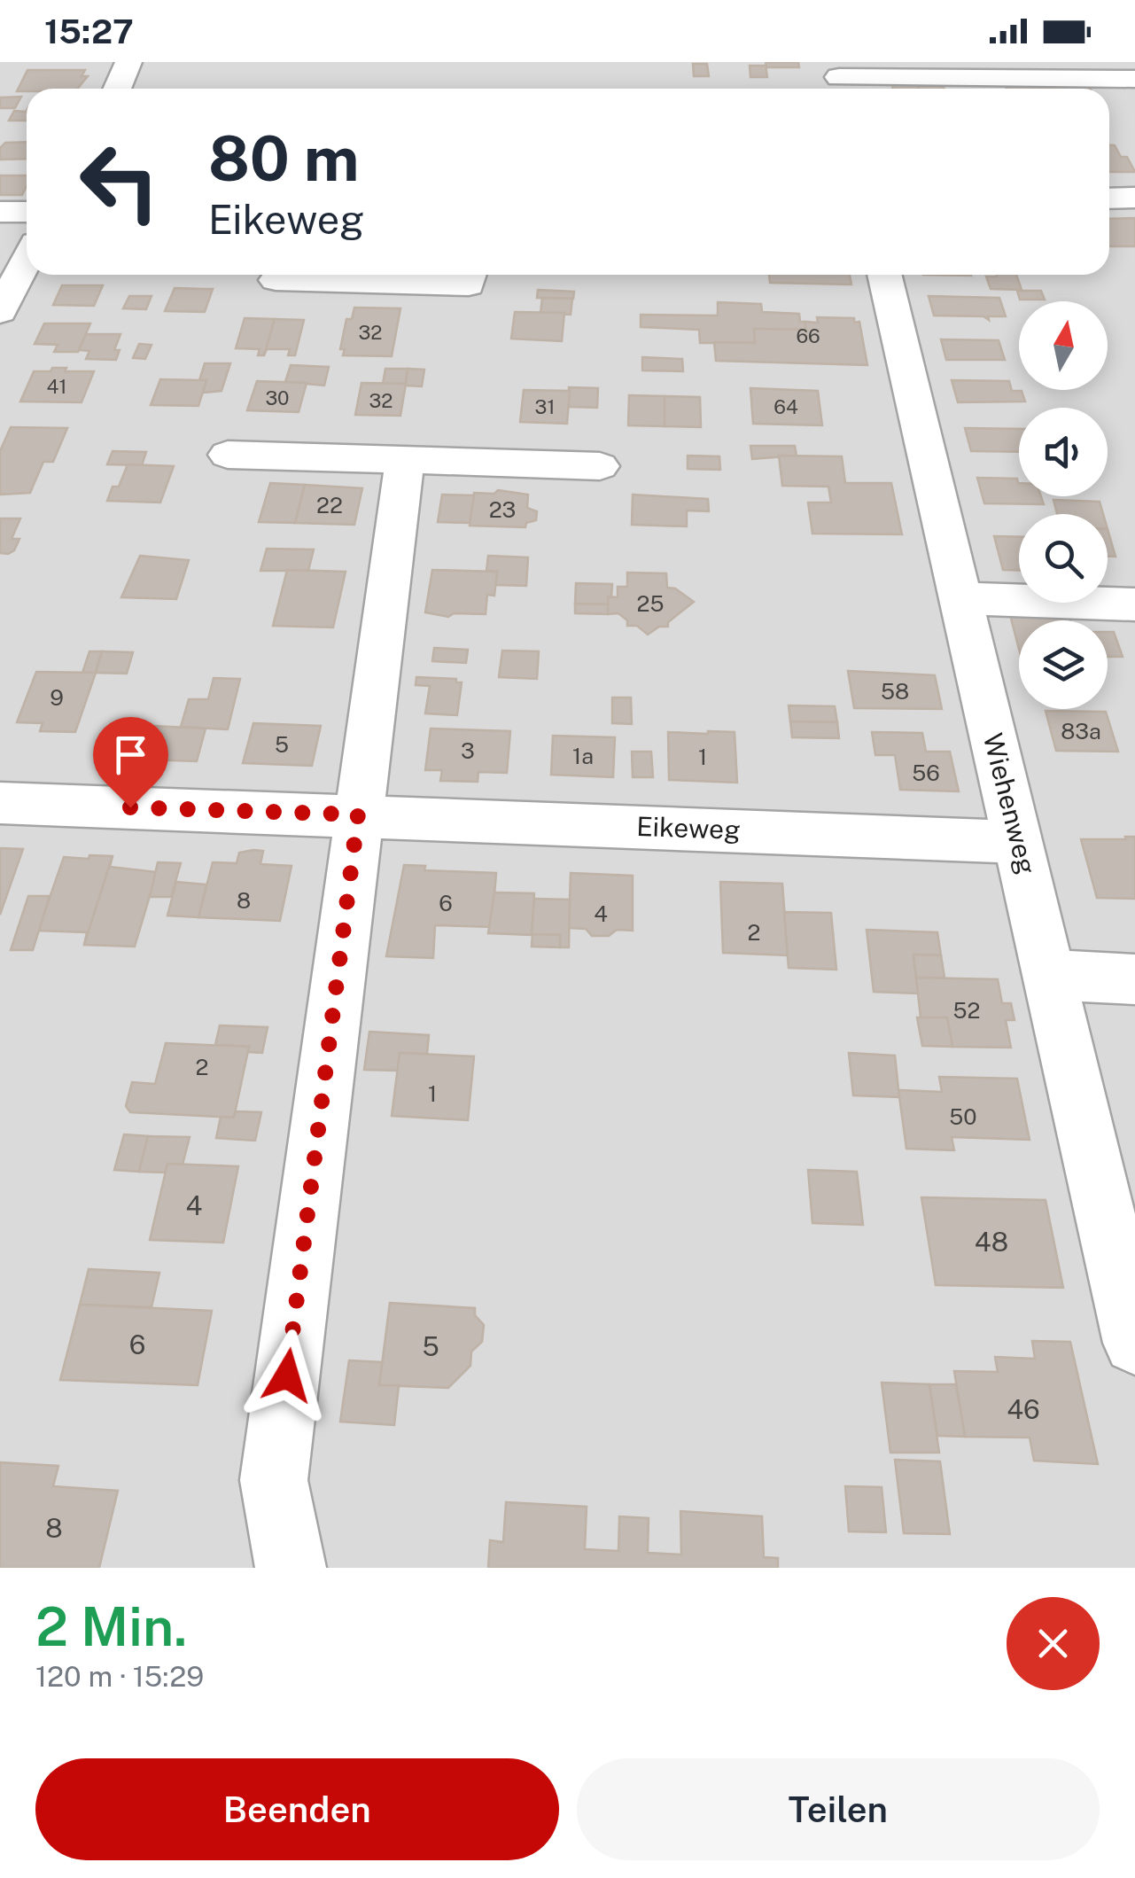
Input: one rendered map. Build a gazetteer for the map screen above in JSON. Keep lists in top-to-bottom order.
{
  "streets": {
    "street": ["Wiehenweg", "Eikeweg"]
  },
  "crossings": [
    ["Wiehenweg", "Eikeweg"]
  ],
  "house_numbers": [
    "32",
    "66",
    "41",
    "30",
    "32",
    "31",
    "64",
    "22",
    "23",
    "25",
    "58",
    "9",
    "83a",
    "5",
    "3",
    "1a",
    "1",
    "56",
    "8",
    "6",
    "4",
    "2",
    "52",
    "2",
    "1",
    "50",
    "4",
    "48",
    "6",
    "5",
    "46",
    "8"
  ],
  "north": "top",
  "page": {
    "status": "15:27",
    "turn": ["80 m", "Eikeweg"],
    "heading": ["2 Min.", "120 m · 15:29"],
    "buttons": ["Beenden", "Teilen"]
  }
}
